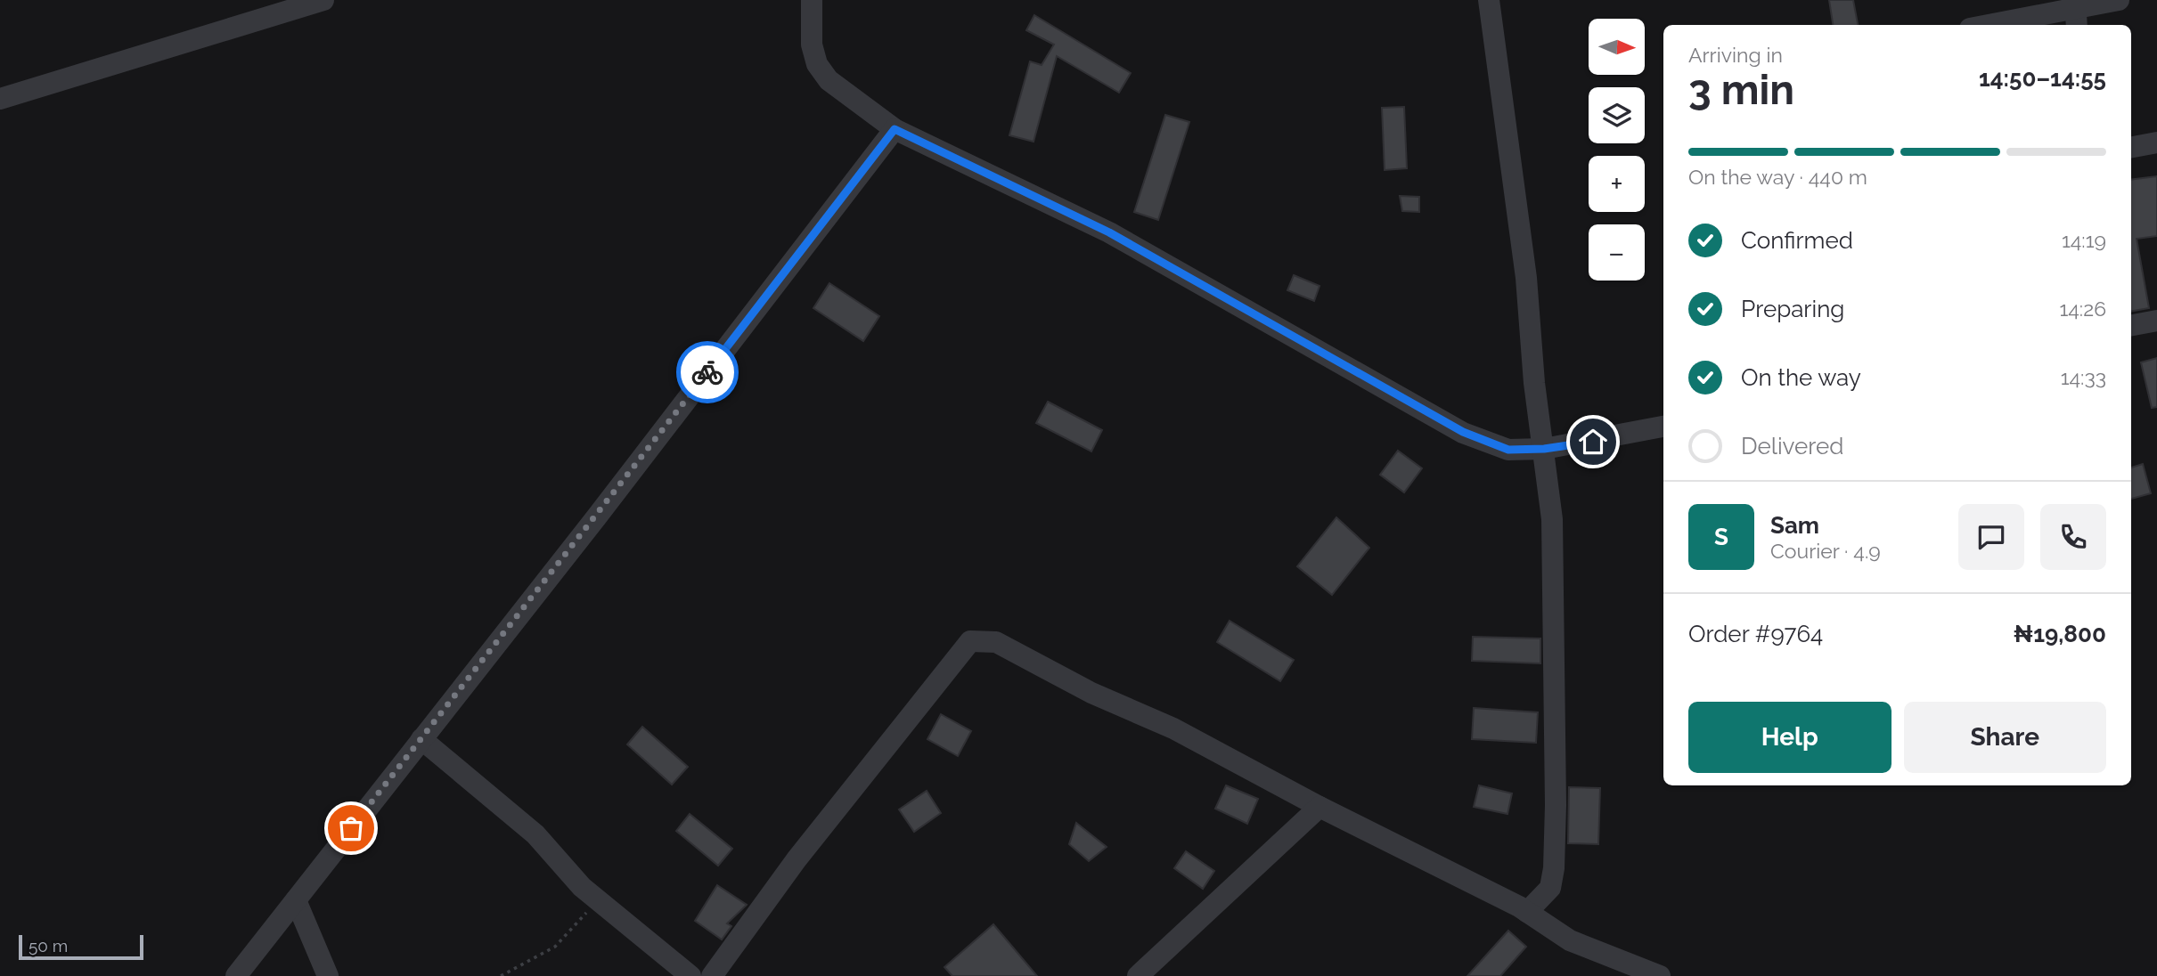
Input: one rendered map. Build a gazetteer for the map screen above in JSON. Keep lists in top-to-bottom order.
{
  "scale_bar": "50 m",
  "north": "right",
  "page": {
    "map_buttons": ["+", "−"],
    "heading": ["3 min", "Arriving in", "14:50–14:55"],
    "panel": [
      "Sam",
      "Courier · 4.9",
      "Order #9764",
      "₦19,800"
    ],
    "bar": "On the way · 440 m",
    "list": [
      ["Confirmed", "14:19"],
      ["Preparing", "14:26"],
      ["On the way", "14:33"],
      "Delivered"
    ],
    "round": "S",
    "buttons": ["Help", "Share"],
    "scale": "50 m"
  }
}
